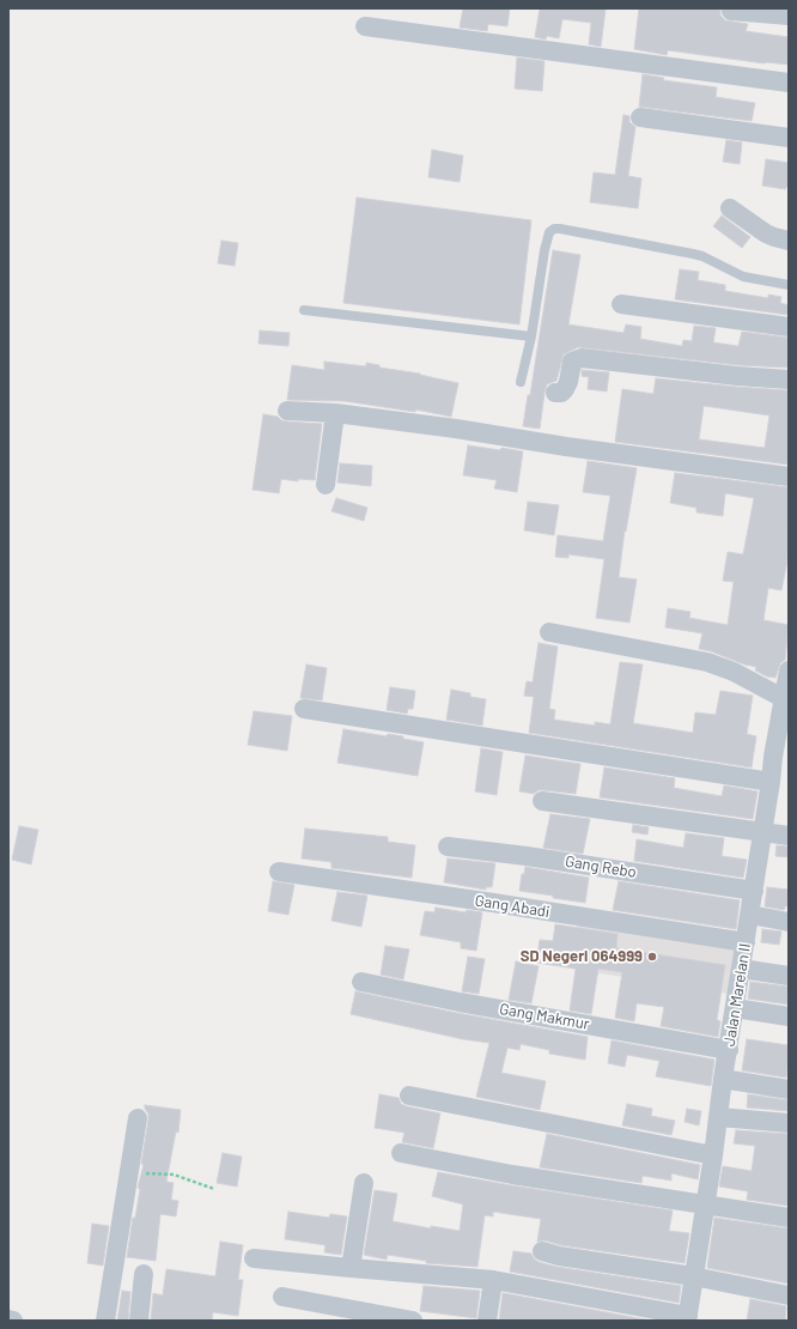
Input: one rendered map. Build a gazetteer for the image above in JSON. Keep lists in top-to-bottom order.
{
  "streets": {
    "street": [
      "Gang Rebo",
      "Gang Abadi",
      "Jalan Marelan II",
      "Gang Makmur"
    ]
  },
  "crossings": [
    ["Gang Rebo", "Jalan Marelan II"],
    ["Gang Abadi", "Jalan Marelan II"],
    ["Jalan Marelan II", "Gang Makmur"]
  ],
  "places": ["SD Negeri 064999"]
}
